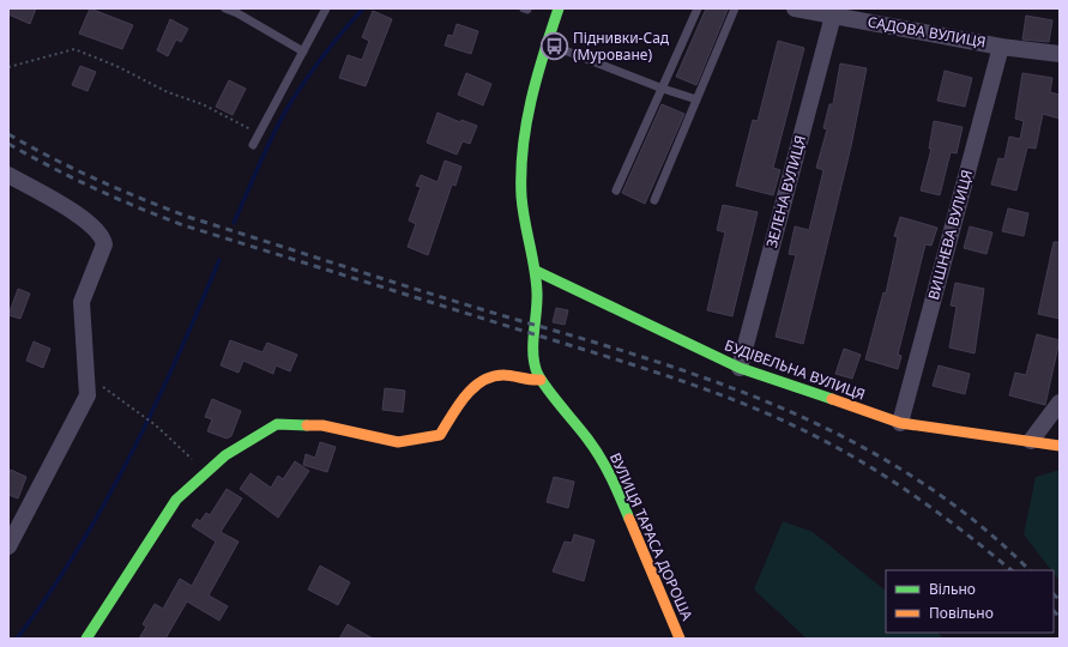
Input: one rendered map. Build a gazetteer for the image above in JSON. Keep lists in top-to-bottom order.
{
  "streets": {
    "street": [
      "САДОВА ВУЛИЦЯ",
      "ЗЕЛЕНА ВУЛИЦЯ",
      "ВИШНЕВА ВУЛИЦЯ",
      "БУДІВЕЛЬНА ВУЛИЦЯ",
      "ВУЛИЦЯ ТАРАСА ДОРОША"
    ]
  },
  "crossings": [
    ["САДОВА ВУЛИЦЯ", "ЗЕЛЕНА ВУЛИЦЯ"],
    ["САДОВА ВУЛИЦЯ", "ВИШНЕВА ВУЛИЦЯ"],
    ["ЗЕЛЕНА ВУЛИЦЯ", "БУДІВЕЛЬНА ВУЛИЦЯ"],
    ["ВИШНЕВА ВУЛИЦЯ", "БУДІВЕЛЬНА ВУЛИЦЯ"]
  ],
  "places": {
    "bus stop": ["Піднивки-Сад (Муроване)"]
  },
  "legend": ["Вільно", "Повільно"]
}
